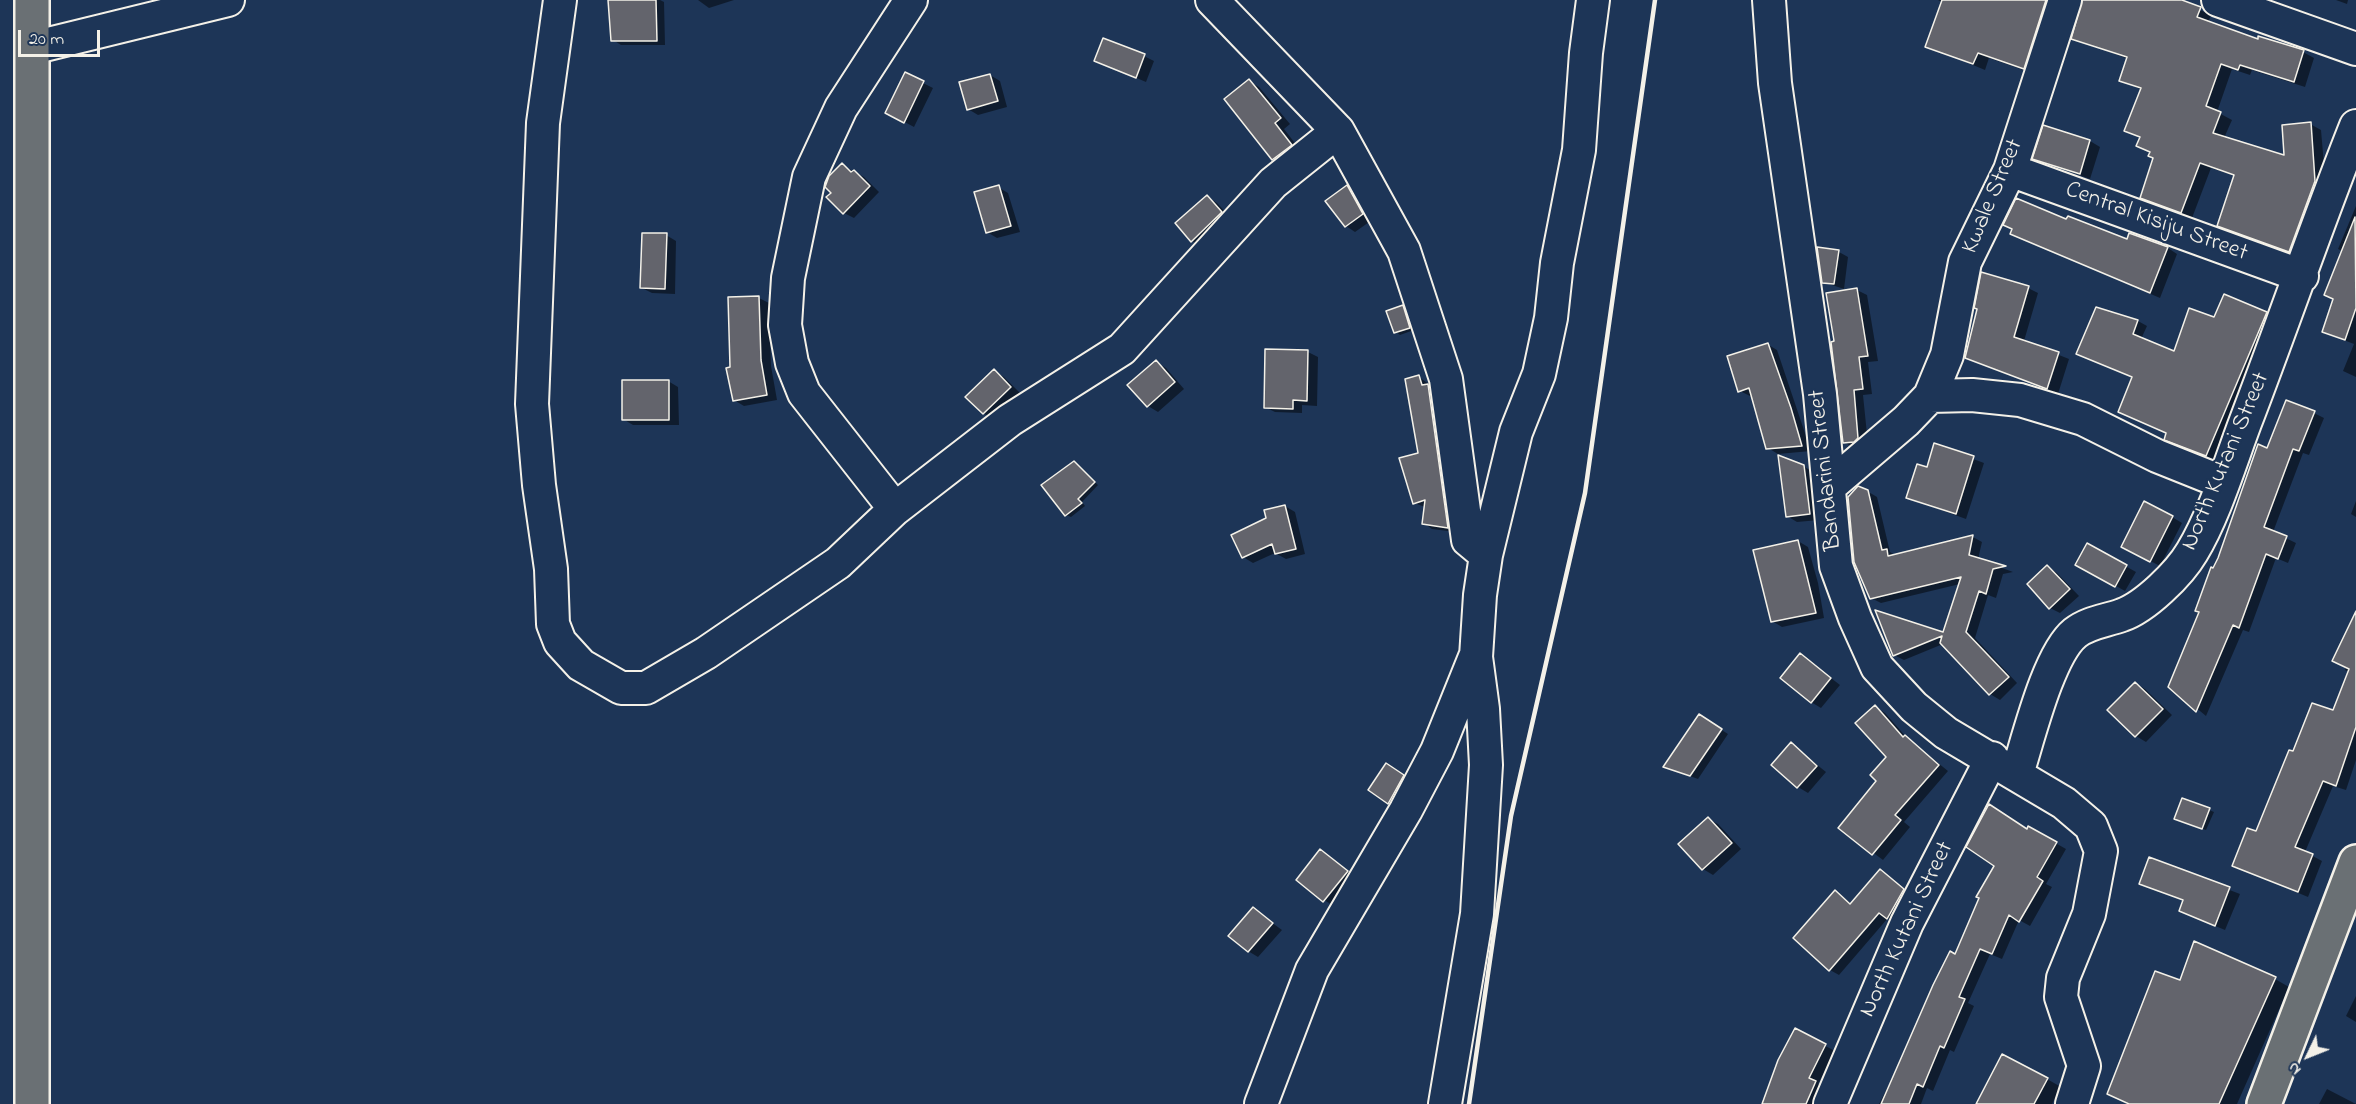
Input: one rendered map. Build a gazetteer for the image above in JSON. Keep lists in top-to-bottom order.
{
  "streets": {
    "street": [
      "Kwale Street",
      "Central Kisiju Street",
      "North Kutani Street",
      "Bandarini Street"
    ]
  },
  "crossings": [
    ["Kwale Street", "Central Kisiju Street"],
    ["Central Kisiju Street", "North Kutani Street"],
    ["North Kutani Street", "Bandarini Street"]
  ],
  "scale_bar": "20 m",
  "north": "bottom left"
}
